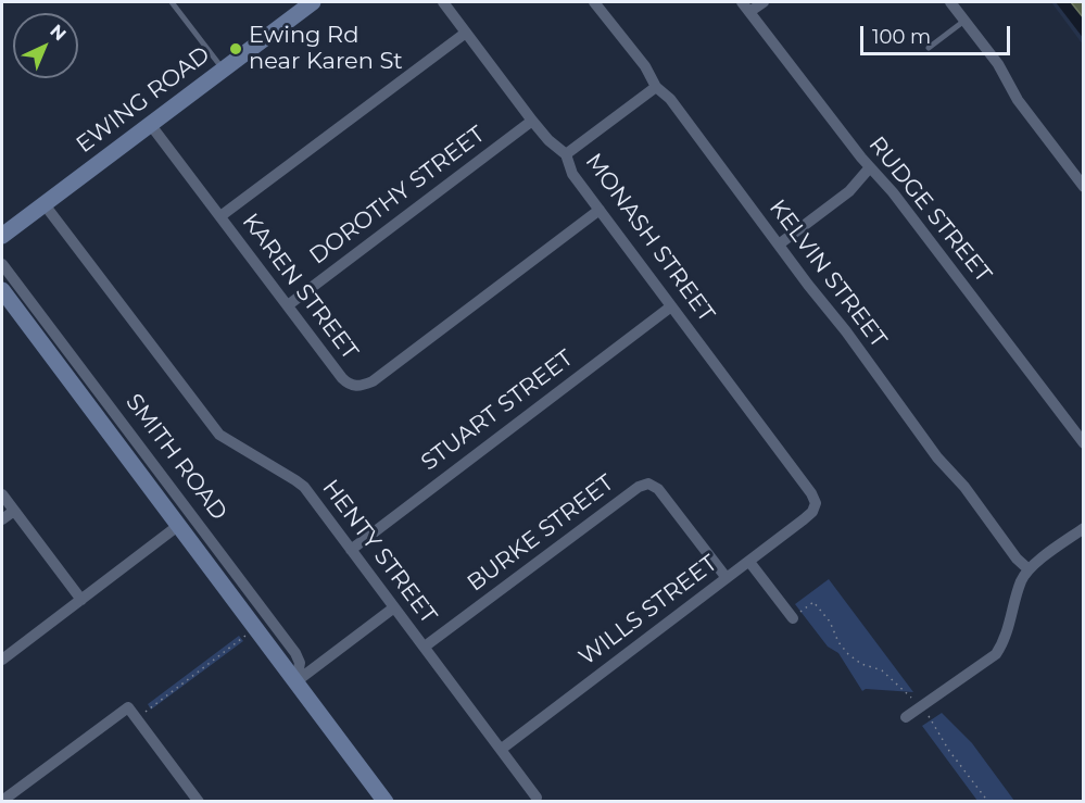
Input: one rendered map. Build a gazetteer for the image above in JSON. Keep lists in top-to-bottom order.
{
  "streets": {
    "street": [
      "EWING ROAD",
      "DOROTHY STREET",
      "RUDGE STREET",
      "MONASH STREET",
      "KELVIN STREET",
      "KAREN STREET",
      "STUART STREET",
      "SMITH ROAD",
      "BURKE STREET",
      "HENTY STREET",
      "WILLS STREET"
    ]
  },
  "crossings": [
    ["EWING ROAD", "KAREN STREET"],
    ["EWING ROAD", "HENTY STREET"],
    ["DOROTHY STREET", "MONASH STREET"],
    ["DOROTHY STREET", "KAREN STREET"],
    ["MONASH STREET", "KAREN STREET"],
    ["MONASH STREET", "STUART STREET"],
    ["MONASH STREET", "WILLS STREET"],
    ["STUART STREET", "HENTY STREET"],
    ["BURKE STREET", "HENTY STREET"],
    ["BURKE STREET", "WILLS STREET"],
    ["HENTY STREET", "WILLS STREET"]
  ],
  "places": ["Ewing Rd near Karen St"],
  "scale_bar": "100 m",
  "north": "top right"
}
